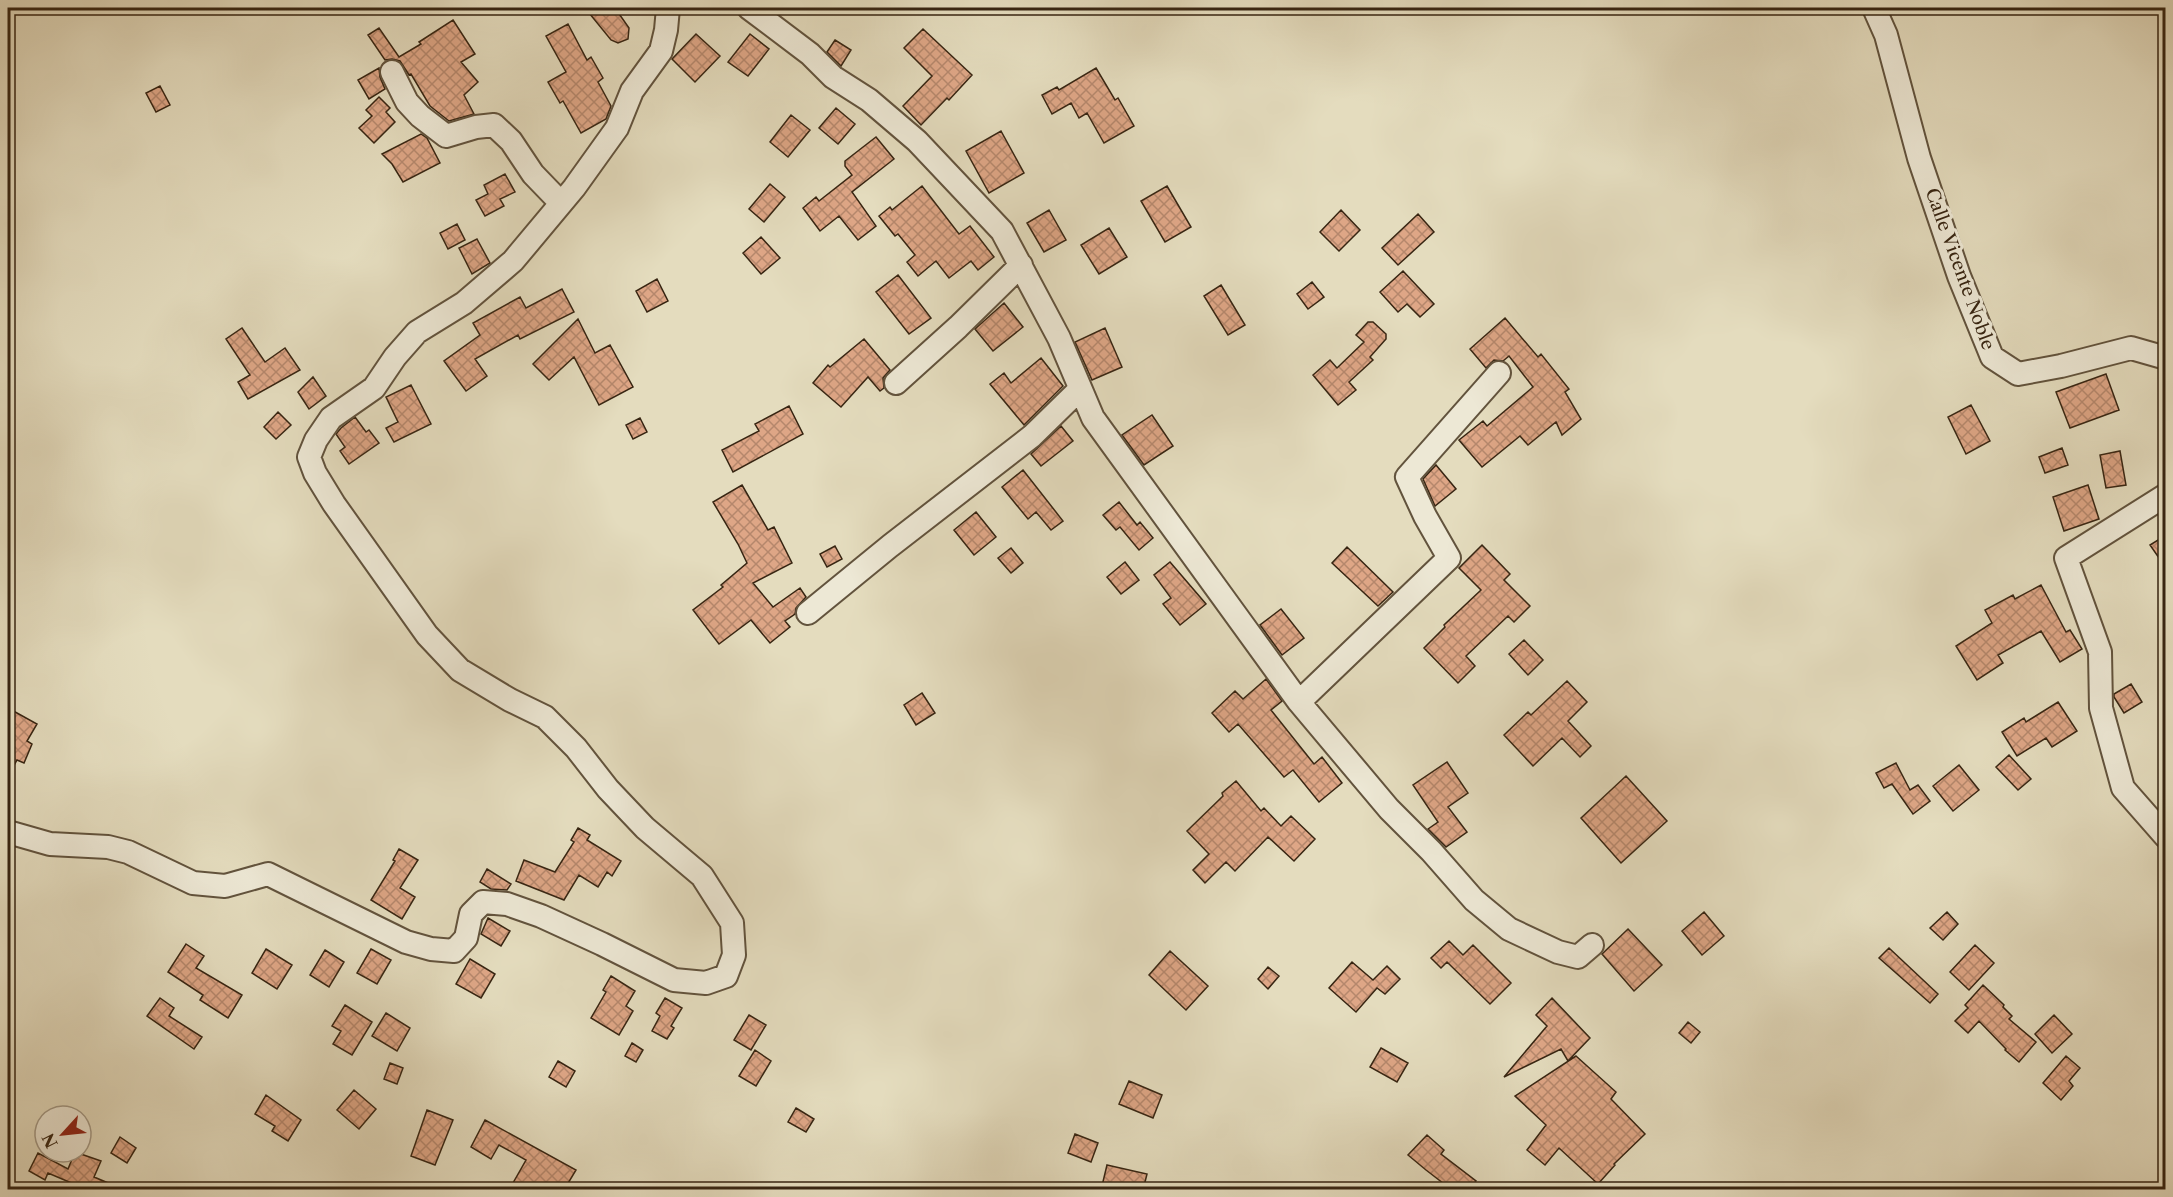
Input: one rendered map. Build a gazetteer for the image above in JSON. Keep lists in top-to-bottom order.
{
  "streets": {
    "street": ["Calle Vicente Noble"]
  },
  "north": "bottom left"
}
